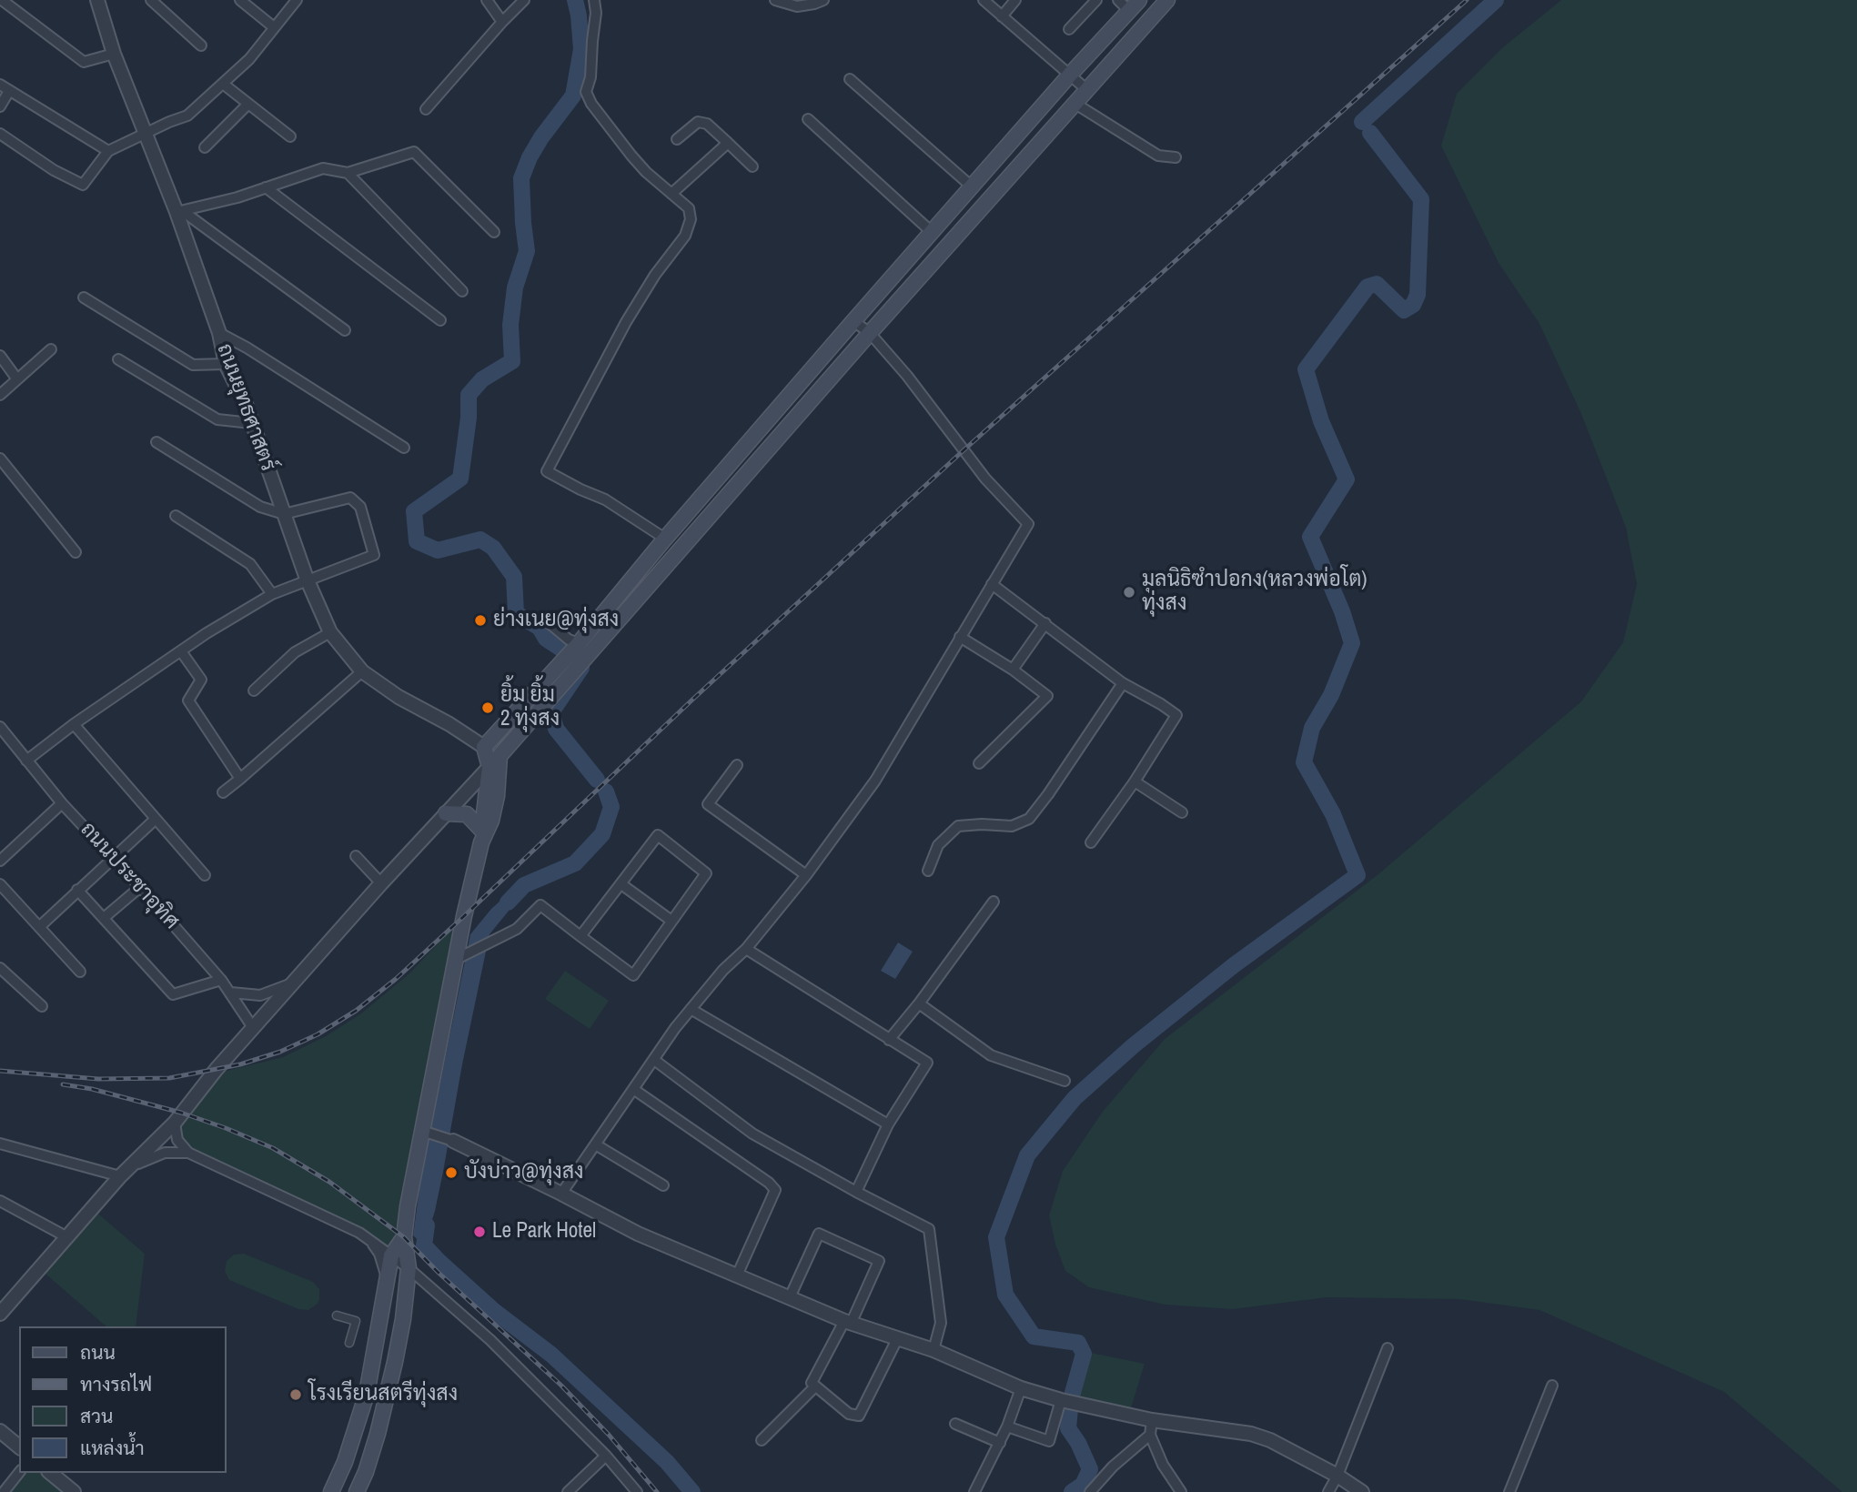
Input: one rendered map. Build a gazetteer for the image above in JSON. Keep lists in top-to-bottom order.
{
  "streets": {
    "street": ["ถนนยุทธศาสตร์", "ถนนประชาอุทิศ"]
  },
  "places": [
    "มูลนิธิซำปอกง(หลวงพ่อโต) ทุ่งสง",
    "ย่างเนย@ทุ่งสง",
    "ยิ้ม ยิ้ม 2 ทุ่งสง",
    "บังบ่าว@ทุ่งสง",
    "Le Park Hotel",
    "โรงเรียนสตรีทุ่งสง"
  ],
  "legend": [
    "ถนน",
    "ทางรถไฟ",
    "สวน",
    "แหล่งน้ำ"
  ]
}
